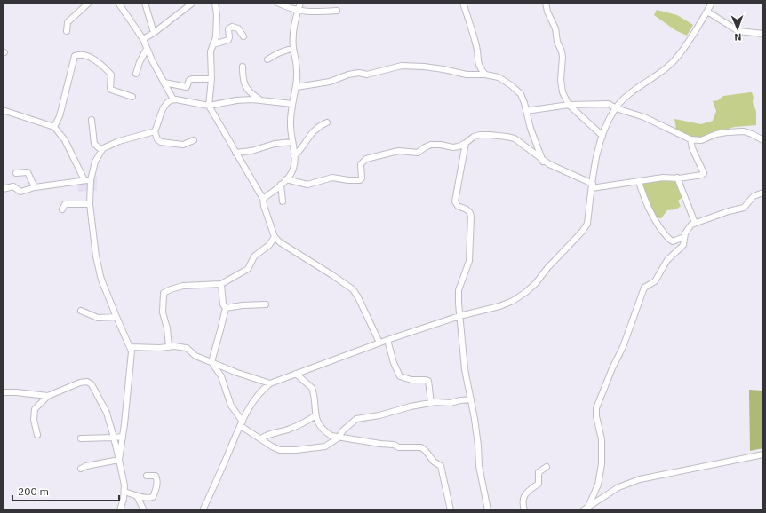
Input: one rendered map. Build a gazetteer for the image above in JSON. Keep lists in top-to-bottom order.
{
  "scale_bar": "200 m",
  "north": "bottom"
}
